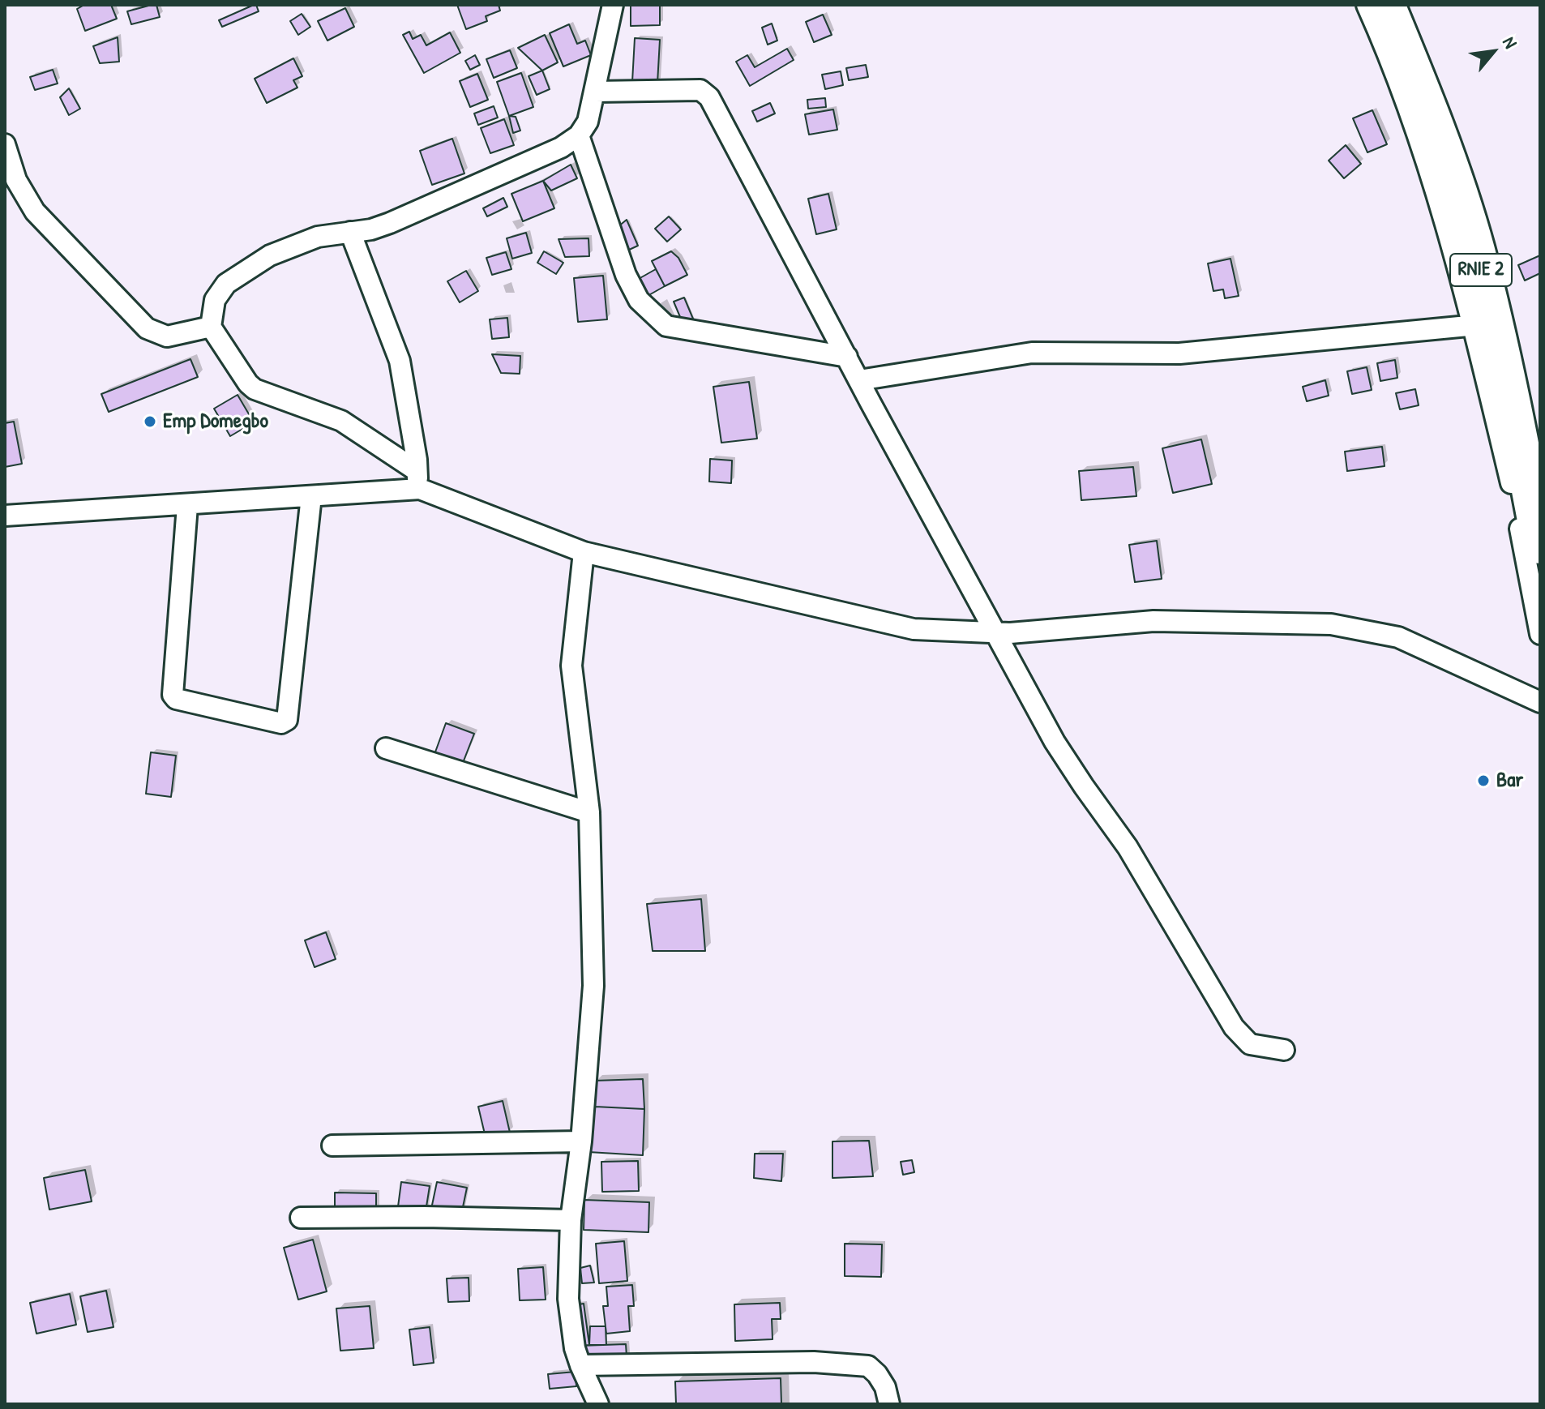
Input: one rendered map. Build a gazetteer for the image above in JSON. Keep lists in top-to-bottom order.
{
  "streets": {
    "highway": ["RNIE 2"]
  },
  "places": ["Emp Domegbo", "Bar"],
  "north": "top right"
}
